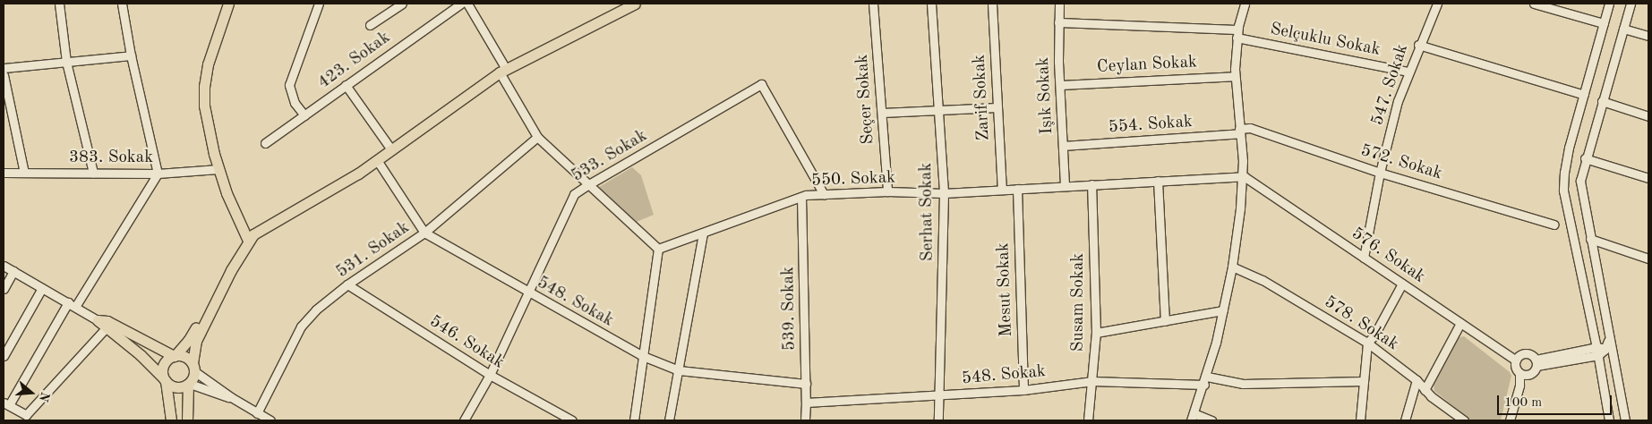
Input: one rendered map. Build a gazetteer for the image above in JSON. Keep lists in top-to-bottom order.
{
  "streets": {
    "street": [
      "Selçuklu Sokak",
      "423. Sokak",
      "Ceylan Sokak",
      "547. Sokak",
      "Işık Sokak",
      "Zarif Sokak",
      "Seçer Sokak",
      "554. Sokak",
      "533. Sokak",
      "383. Sokak",
      "572. Sokak",
      "550. Sokak",
      "Serhat Sokak",
      "531. Sokak",
      "576. Sokak",
      "Mesut Sokak",
      "548. Sokak",
      "Susam Sokak",
      "539. Sokak",
      "578. Sokak",
      "546. Sokak"
    ]
  },
  "crossings": [
    ["Selçuklu Sokak", "547. Sokak"],
    ["Selçuklu Sokak", "Işık Sokak"],
    ["Ceylan Sokak", "Işık Sokak"],
    ["547. Sokak", "572. Sokak"],
    ["547. Sokak", "576. Sokak"],
    ["Işık Sokak", "554. Sokak"],
    ["Işık Sokak", "550. Sokak"],
    ["Zarif Sokak", "550. Sokak"],
    ["Seçer Sokak", "550. Sokak"],
    ["554. Sokak", "572. Sokak"],
    ["533. Sokak", "550. Sokak"],
    ["533. Sokak", "548. Sokak"],
    ["533. Sokak", "546. Sokak"],
    ["550. Sokak", "Serhat Sokak"],
    ["550. Sokak", "576. Sokak"],
    ["550. Sokak", "Mesut Sokak"],
    ["550. Sokak", "Susam Sokak"],
    ["550. Sokak", "539. Sokak"],
    ["Serhat Sokak", "548. Sokak"],
    ["531. Sokak", "548. Sokak"],
    ["531. Sokak", "546. Sokak"],
    ["Mesut Sokak", "548. Sokak"],
    ["548. Sokak", "Susam Sokak"],
    ["548. Sokak", "539. Sokak"]
  ],
  "scale_bar": "100 m",
  "north": "right"
}
